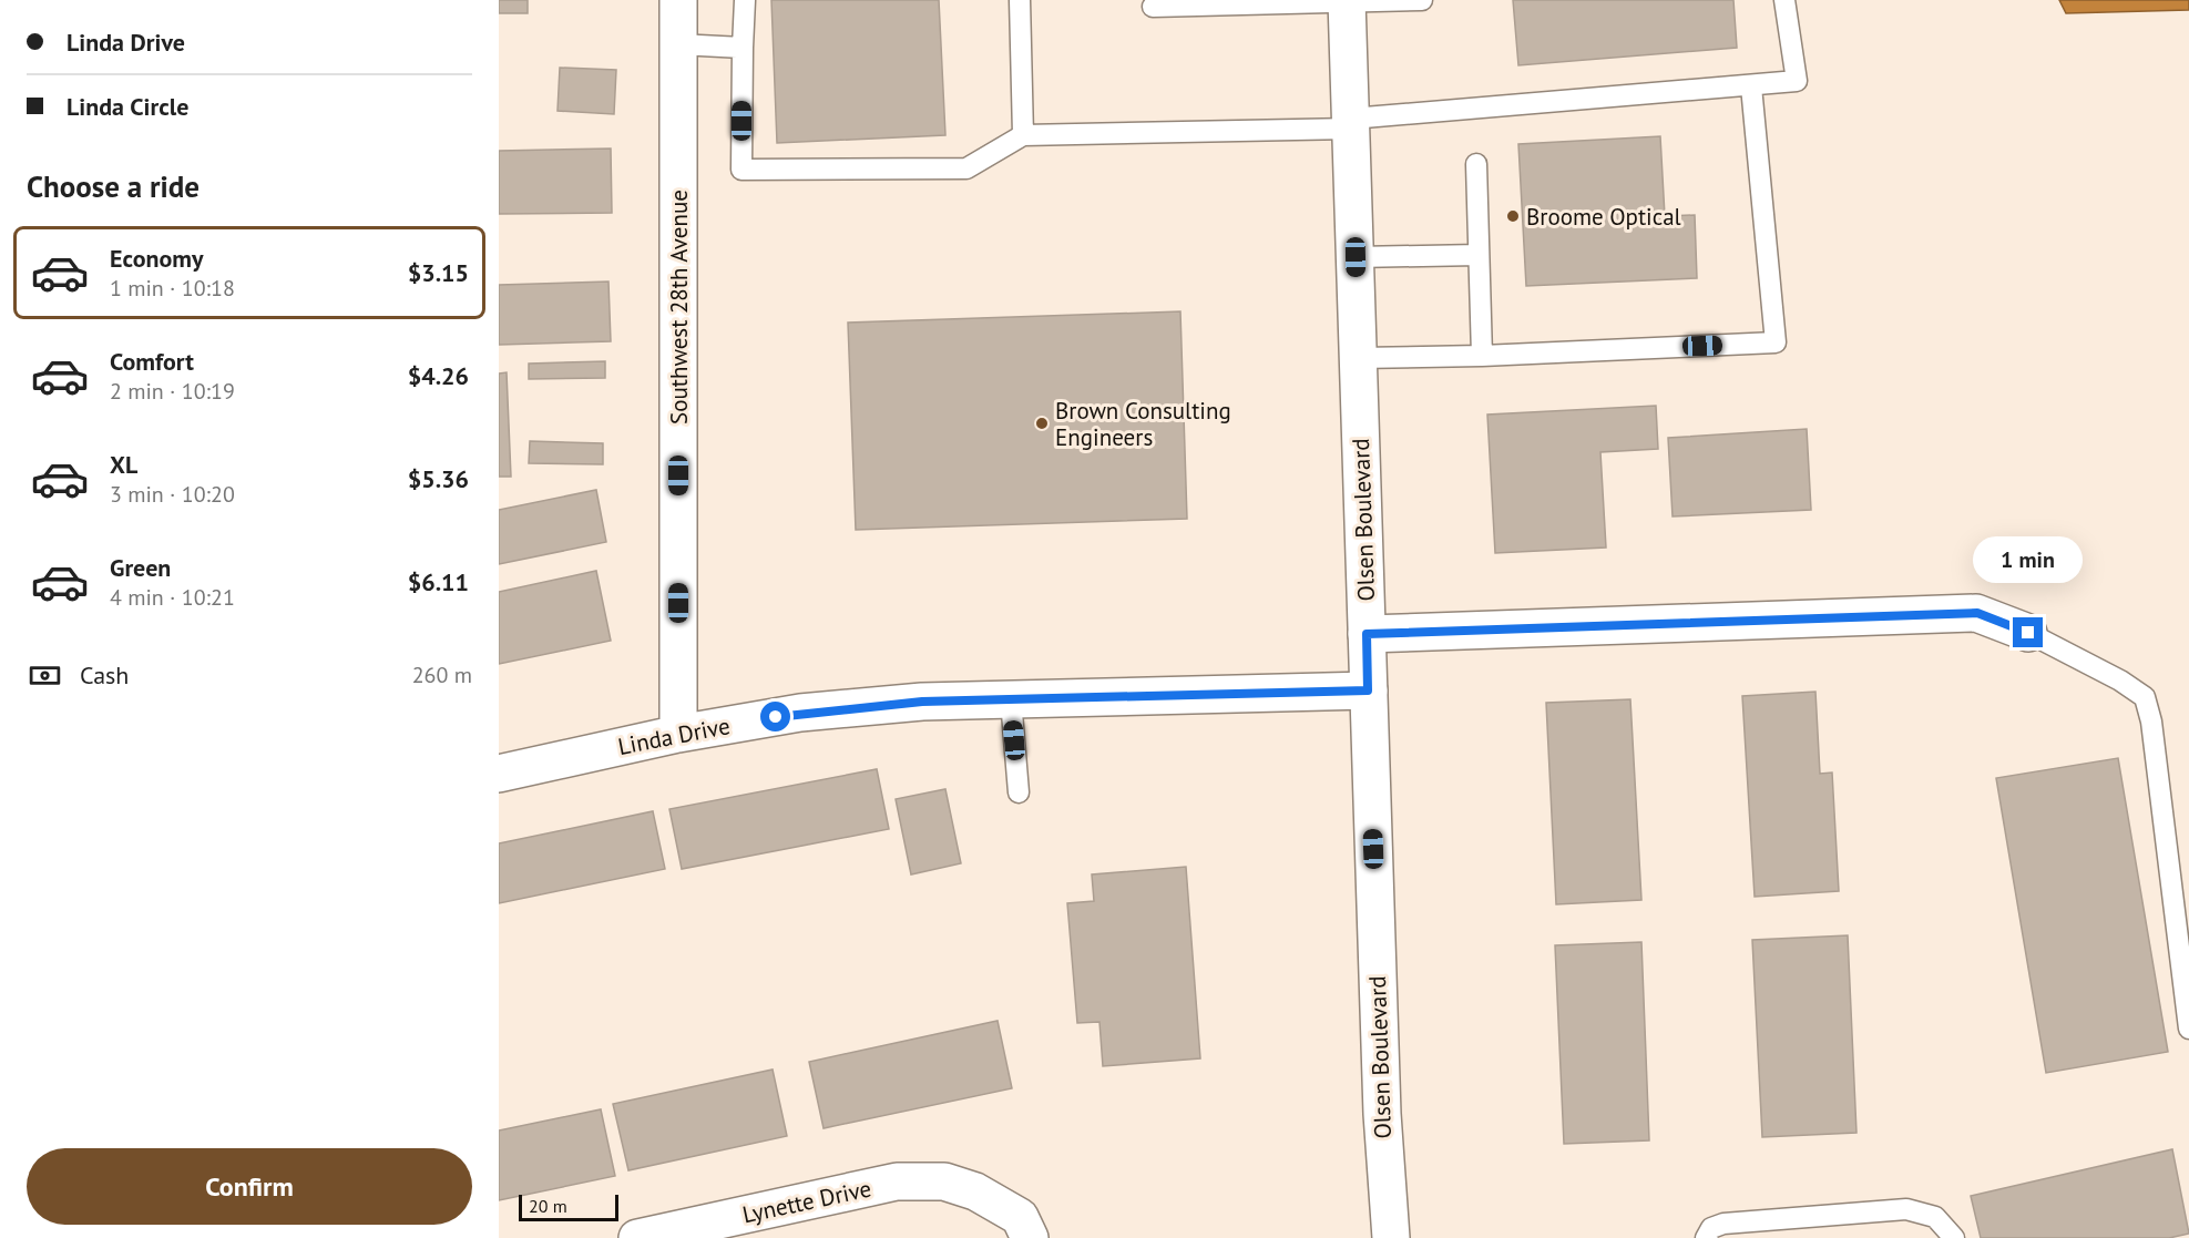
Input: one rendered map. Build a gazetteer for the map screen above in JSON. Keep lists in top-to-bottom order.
{
  "streets": {
    "street": [
      "Southwest 28th Avenue",
      "Olsen Boulevard",
      "Linda Drive",
      "Lynette Drive"
    ]
  },
  "crossings": [
    ["Southwest 28th Avenue", "Linda Drive"],
    ["Olsen Boulevard", "Linda Drive"]
  ],
  "places": ["Broome Optical", "Brown Consulting Engineers"],
  "scale_bar": "20 m",
  "page": {
    "banner": ["Linda Drive", "Linda Circle"],
    "heading": "Choose a ride",
    "list": [
      {
        "name": "Economy",
        "note": "1 min · 10:18",
        "value": "$3.15"
      },
      {
        "name": "Comfort",
        "note": "2 min · 10:19",
        "value": "$4.26"
      },
      {
        "name": "XL",
        "note": "3 min · 10:20",
        "value": "$5.36"
      },
      {
        "name": "Green",
        "note": "4 min · 10:21",
        "value": "$6.11"
      }
    ],
    "bubble": "1 min",
    "pay": ["Cash", "260 m"],
    "buttons": "Confirm",
    "scale": "20 m"
  }
}
